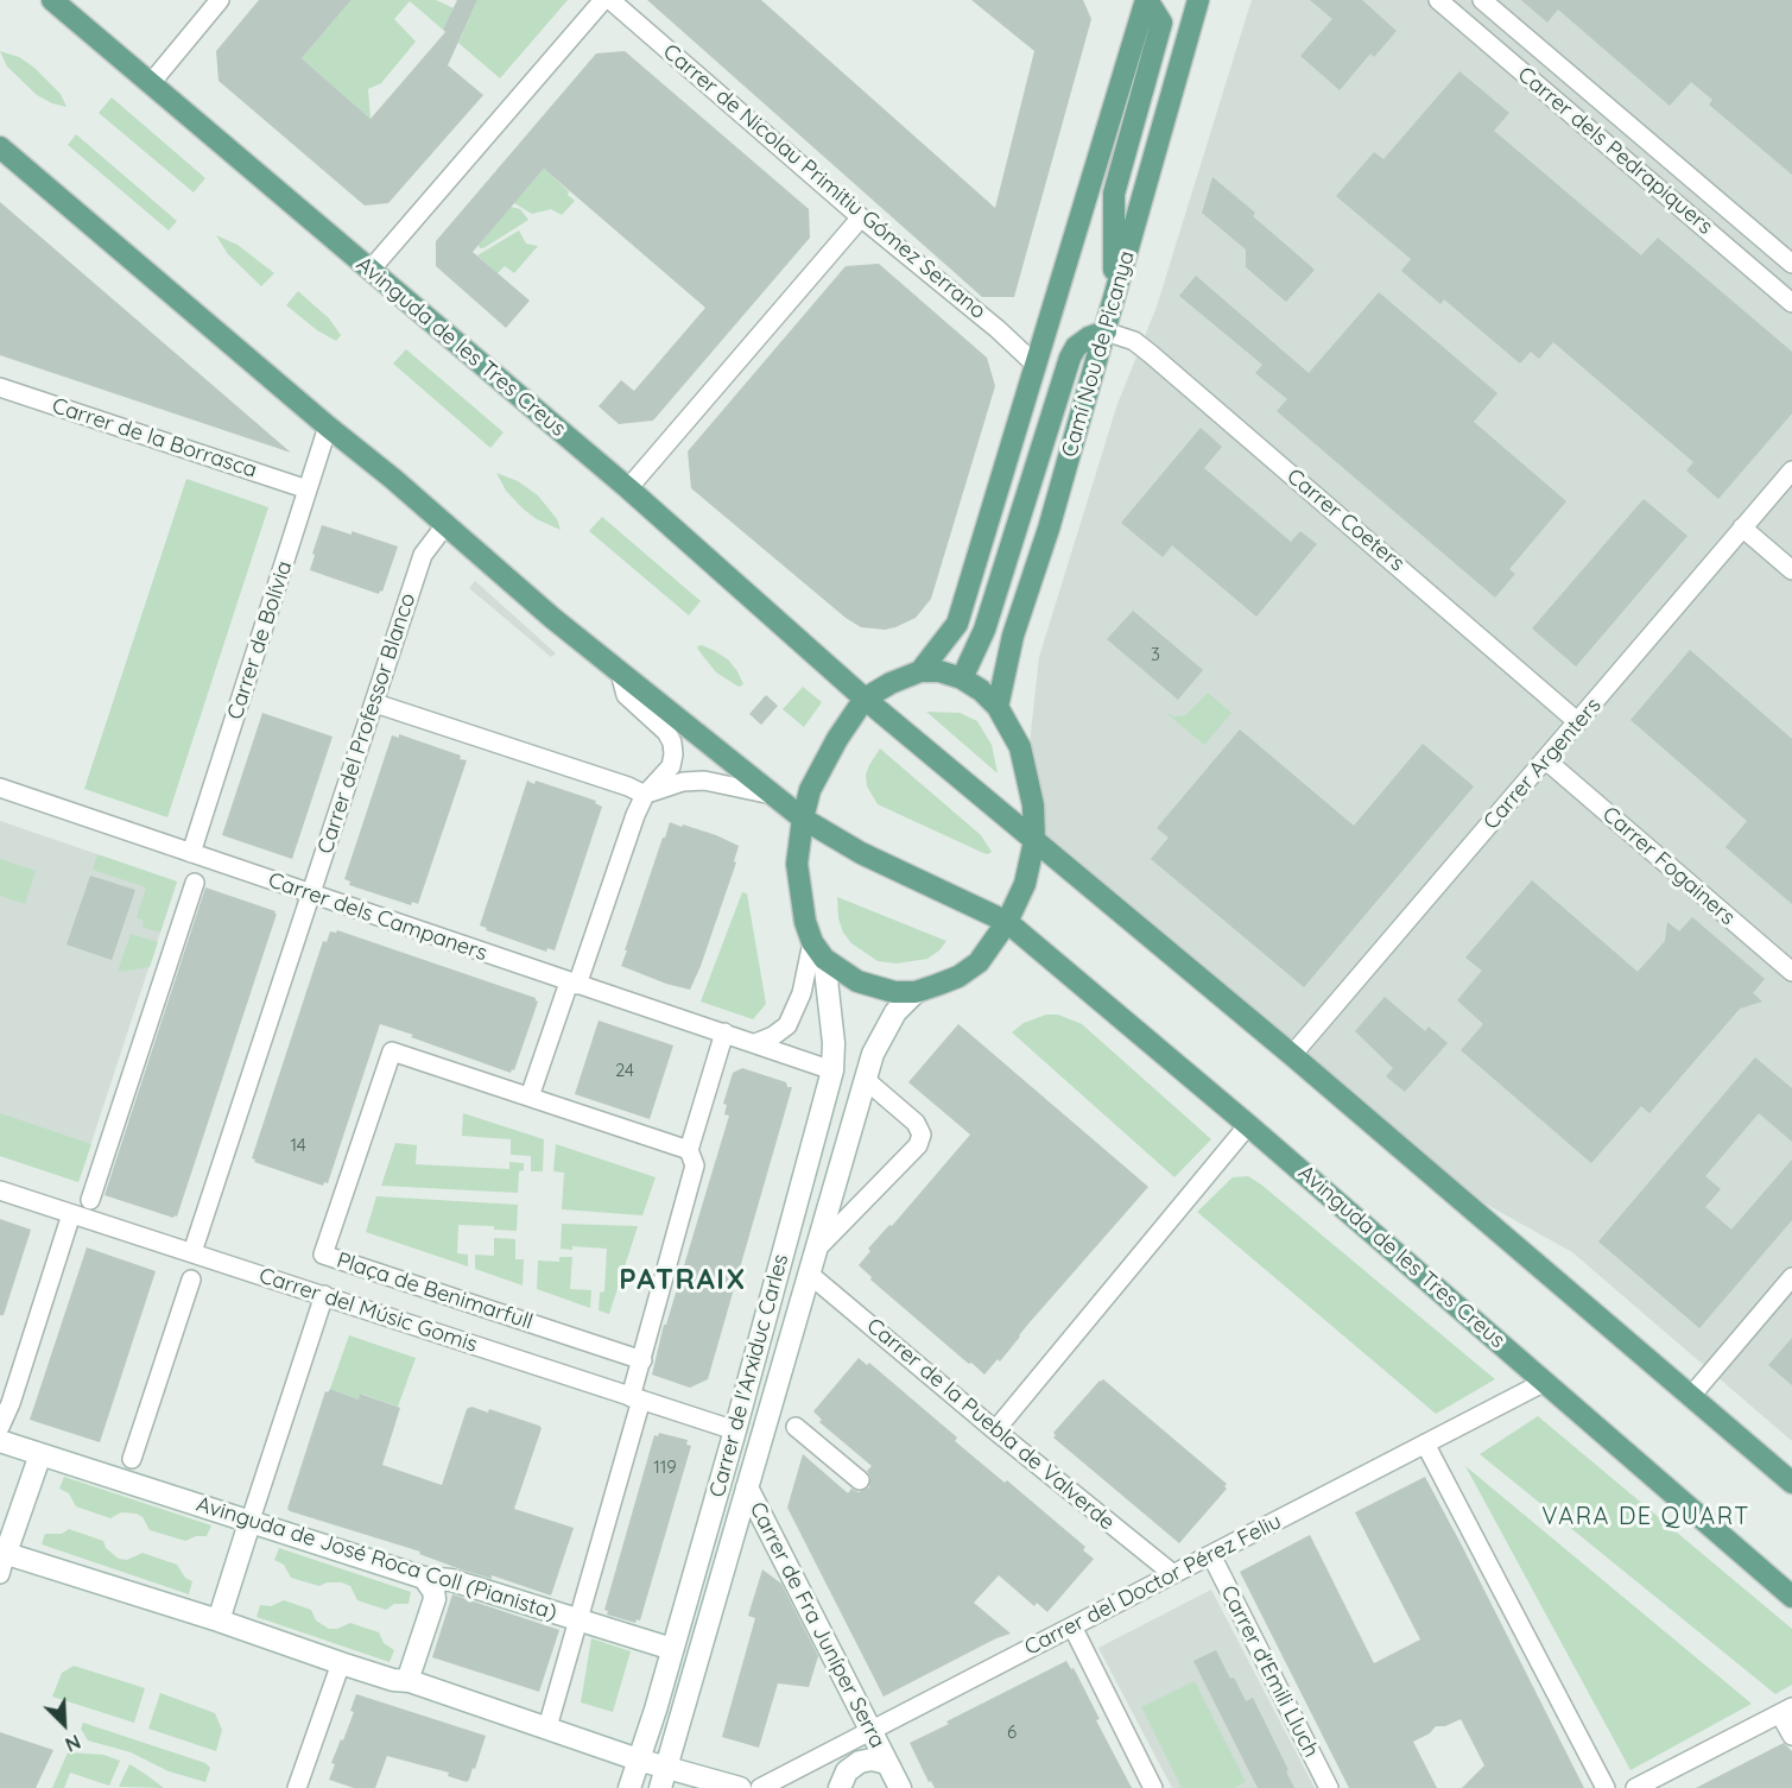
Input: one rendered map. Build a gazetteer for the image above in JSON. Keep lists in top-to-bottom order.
{
  "streets": {
    "main road": ["Avinguda de les Tres Creus", "Camí Nou de Picanya"],
    "street": [
      "Carrer dels Pedrapiquers",
      "Carrer de Nicolau Primitiu Gómez Serrano",
      "Carrer de la Borrasca",
      "Carrer Coeters",
      "Carrer de Bolívia",
      "Carrer del Professor Blanco",
      "Carrer Argenters",
      "Carrer Fogainers",
      "Carrer dels Campaners",
      "Plaça de Benimarfull",
      "Carrer del Músic Gomis",
      "Carrer de l'Arxiduc Carles",
      "Carrer de la Puebla de Valverde",
      "Avinguda de José Roca Coll (Pianista)",
      "Carrer del Doctor Pérez Feliu",
      "Carrer de Fra Juníper Serra",
      "Carrer d'Emili Lluch"
    ]
  },
  "crossings": [
    ["Avinguda de les Tres Creus", "Carrer de Bolívia"],
    ["Avinguda de les Tres Creus", "Carrer del Professor Blanco"],
    ["Avinguda de les Tres Creus", "Carrer Argenters"],
    ["Avinguda de les Tres Creus", "Carrer del Doctor Pérez Feliu"],
    ["Camí Nou de Picanya", "Carrer Coeters"],
    ["Carrer de la Borrasca", "Carrer de Bolívia"],
    ["Carrer Coeters", "Carrer Argenters"],
    ["Carrer de Bolívia", "Carrer dels Campaners"],
    ["Carrer del Professor Blanco", "Carrer dels Campaners"],
    ["Carrer del Professor Blanco", "Carrer del Músic Gomis"],
    ["Carrer Argenters", "Carrer Fogainers"],
    ["Carrer dels Campaners", "Carrer de l'Arxiduc Carles"],
    ["Plaça de Benimarfull", "Carrer del Músic Gomis"],
    ["Plaça de Benimarfull", "Avinguda de José Roca Coll (Pianista)"],
    ["Carrer del Músic Gomis", "Carrer de l'Arxiduc Carles"],
    ["Carrer de l'Arxiduc Carles", "Carrer de la Puebla de Valverde"],
    ["Carrer de l'Arxiduc Carles", "Avinguda de José Roca Coll (Pianista)"],
    ["Carrer de l'Arxiduc Carles", "Carrer de Fra Juníper Serra"],
    ["Carrer de la Puebla de Valverde", "Carrer del Doctor Pérez Feliu"],
    ["Carrer del Doctor Pérez Feliu", "Carrer de Fra Juníper Serra"],
    ["Carrer del Doctor Pérez Feliu", "Carrer d'Emili Lluch"]
  ],
  "districts": ["PATRAIX", "VARA DE QUART"],
  "house_numbers": [
    "3",
    "24",
    "14",
    "119",
    "6"
  ],
  "north": "bottom right"
}
